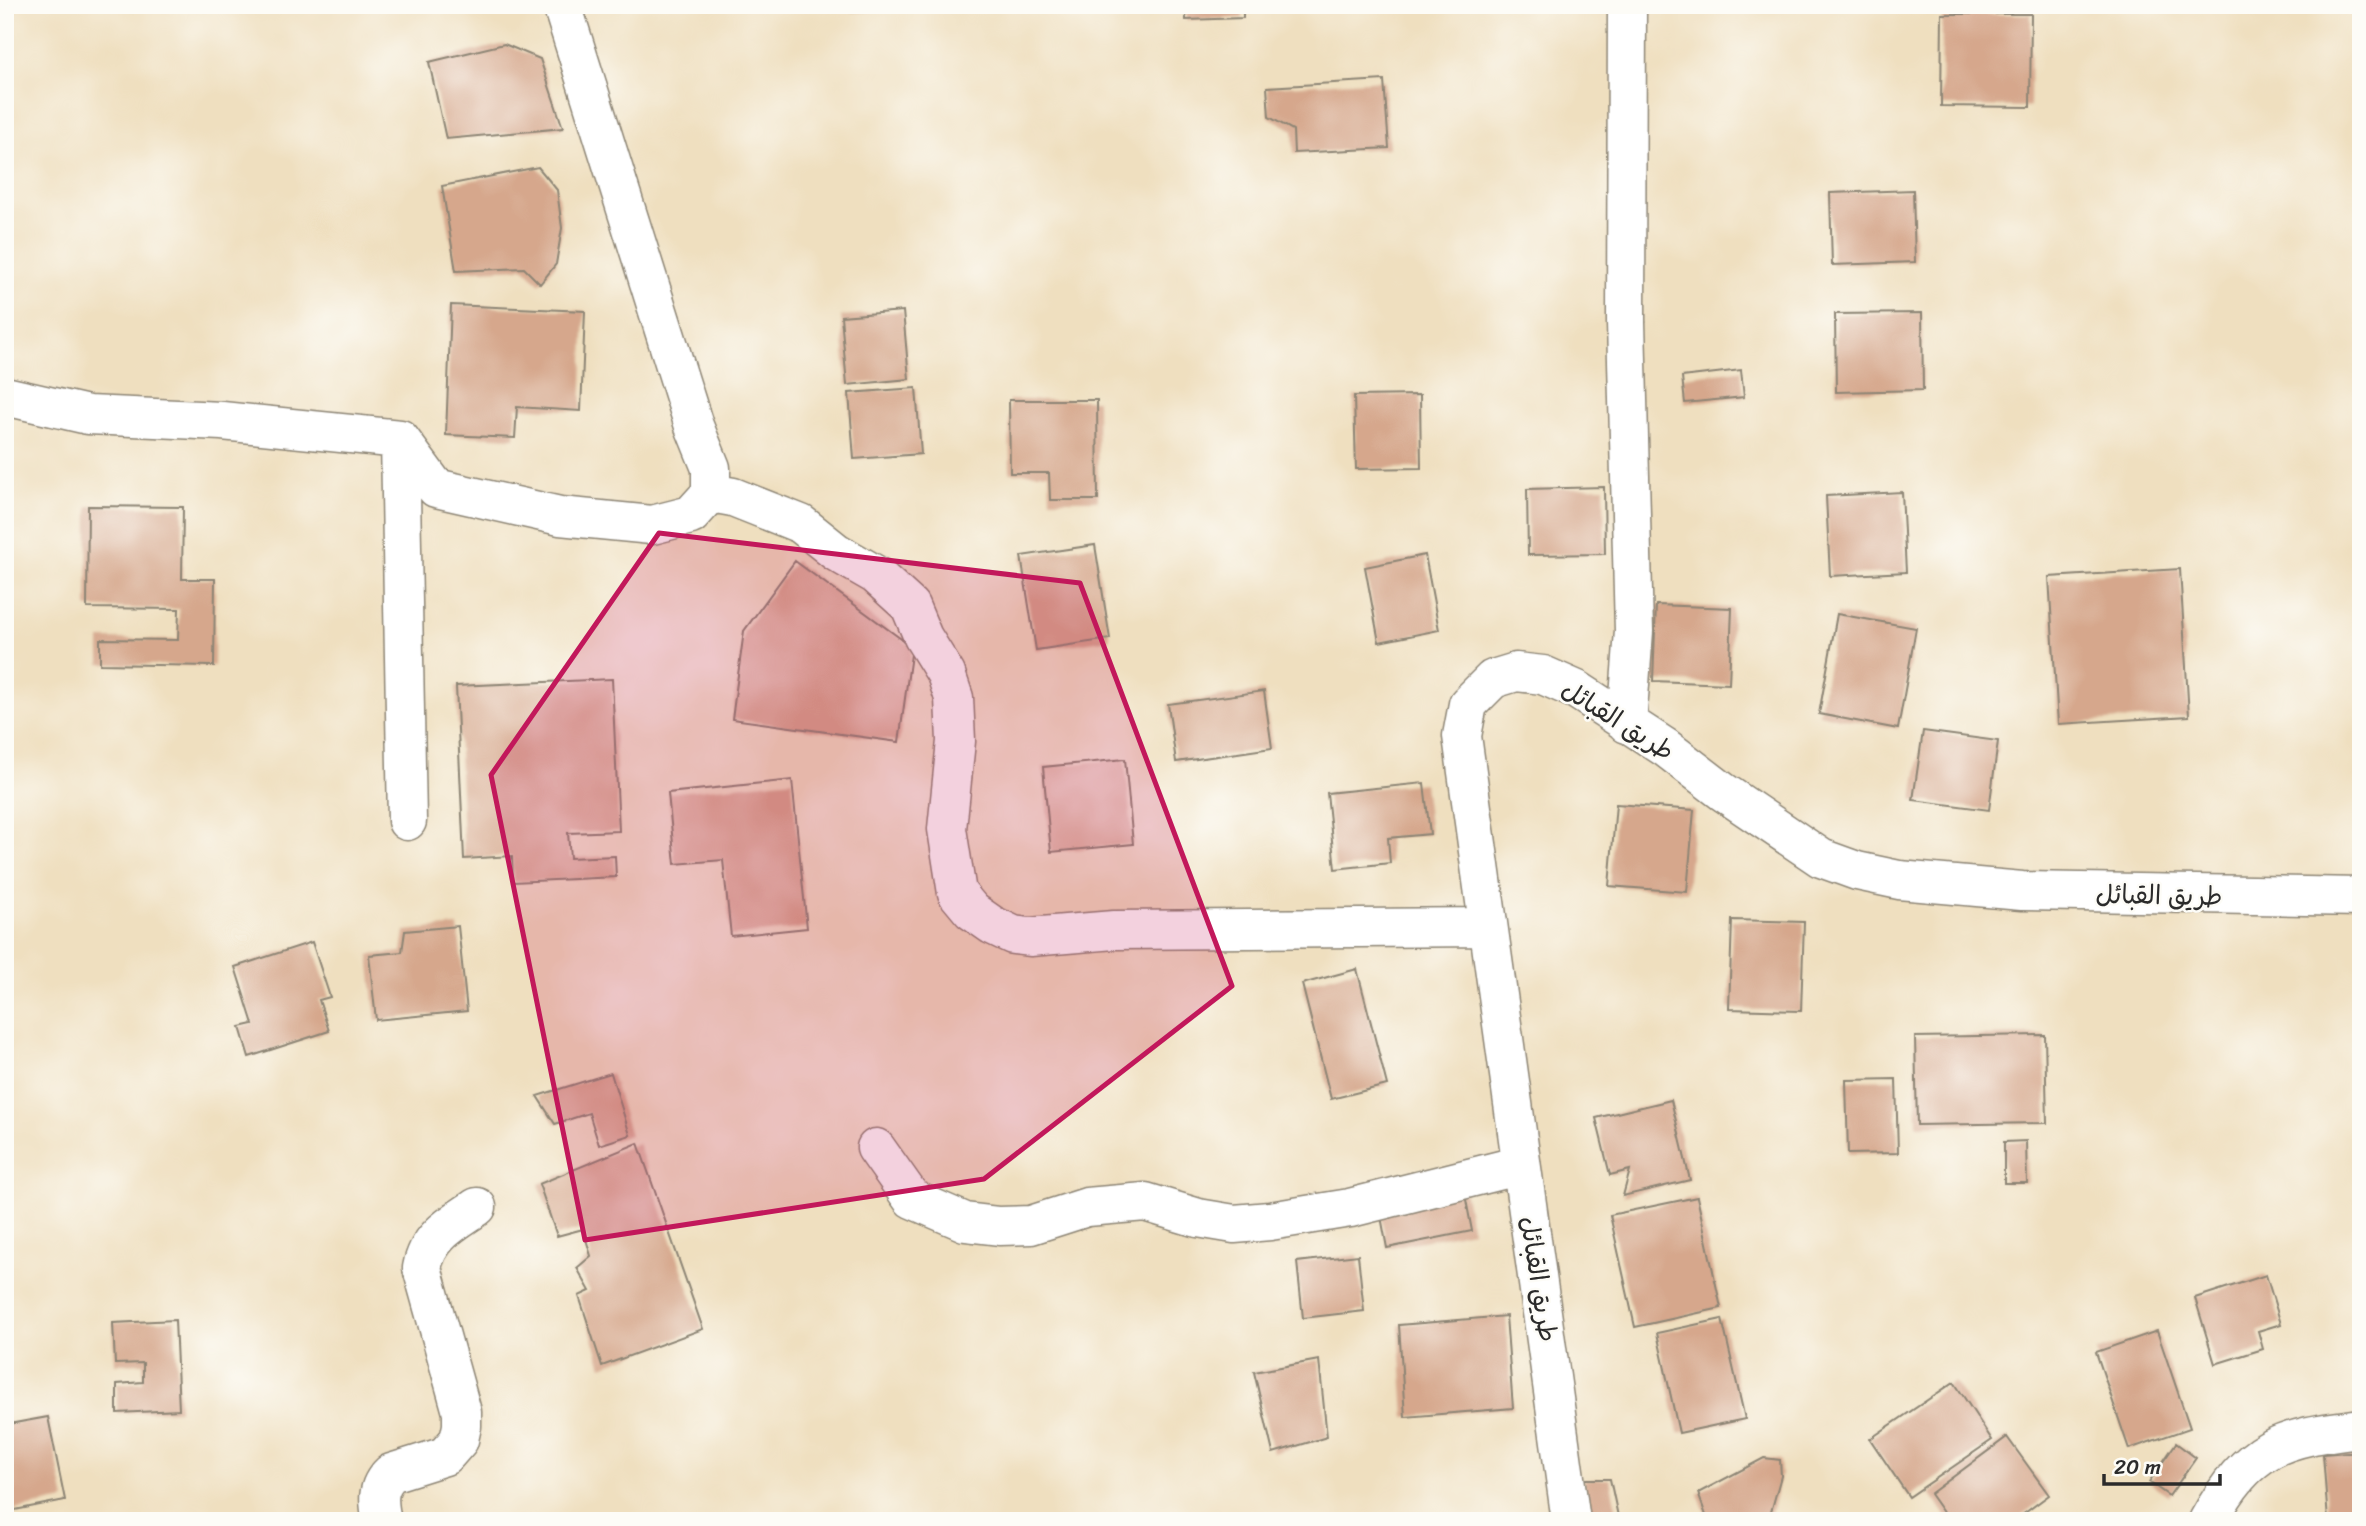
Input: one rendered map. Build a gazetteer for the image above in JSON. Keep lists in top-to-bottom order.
{
  "streets": {
    "street": ["طريق القبائل"]
  },
  "scale_bar": "20 m"
}
